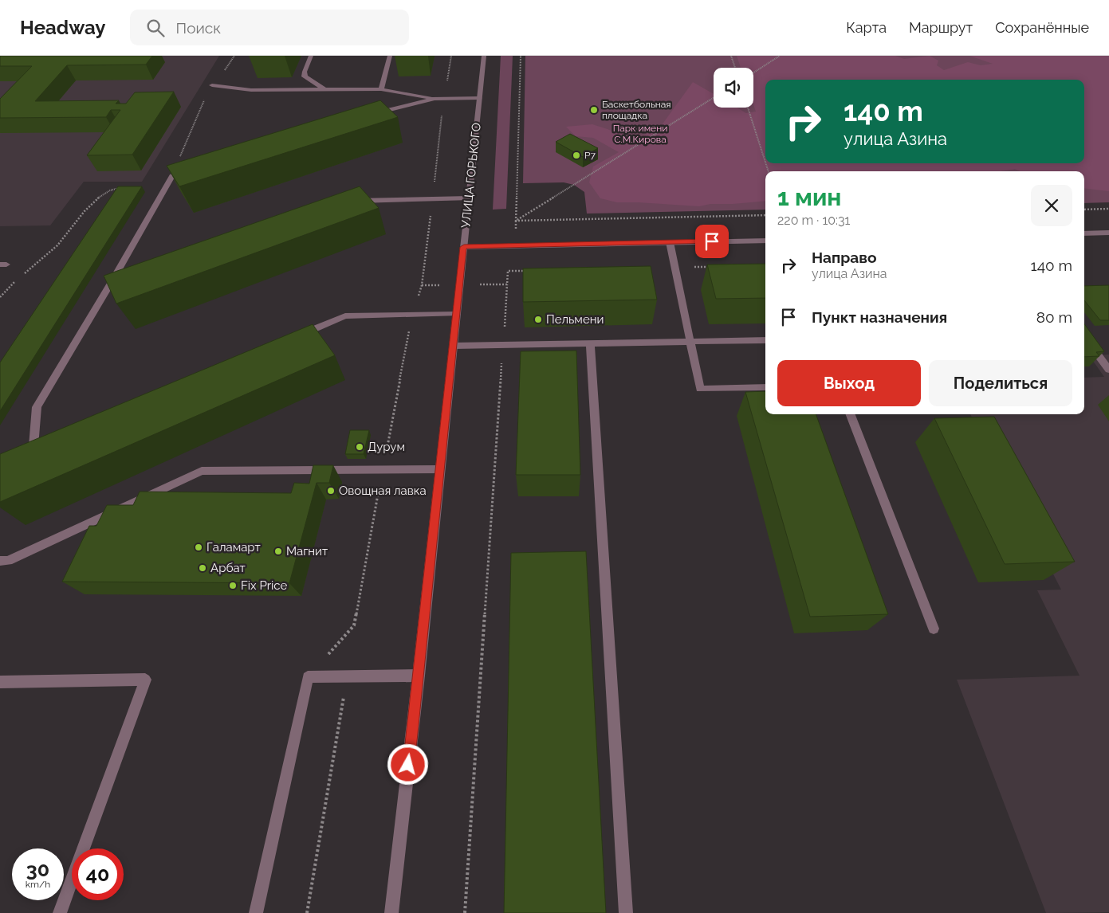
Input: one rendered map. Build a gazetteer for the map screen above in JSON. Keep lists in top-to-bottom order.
{
  "streets": {
    "street": ["УЛИЦА ГОРЬКОГО"]
  },
  "parks": ["Парк имени С.М.Кирова"],
  "places": [
    "Баскетбольная площадка",
    "Р7",
    "Пельмени",
    "Дурум",
    "Овощная лавка",
    "Галамарт",
    "Магнит",
    "Арбат",
    "Fix Price"
  ],
  "page": {
    "header": "Headway",
    "search": "Поиск",
    "nav": ["Карта", "Маршрут", "Сохранённые"],
    "turn": ["140 m", "улица Азина"],
    "heading": ["1 мин", "220 m · 10:31"],
    "list": [
      {
        "name": "Направо",
        "note": "улица Азина",
        "value": "140 m"
      },
      {
        "name": "Пункт назначения",
        "value": "80 m"
      }
    ],
    "buttons": ["Выход", "Поделиться"],
    "speed": "30 km/h",
    "limit": "40"
  }
}
